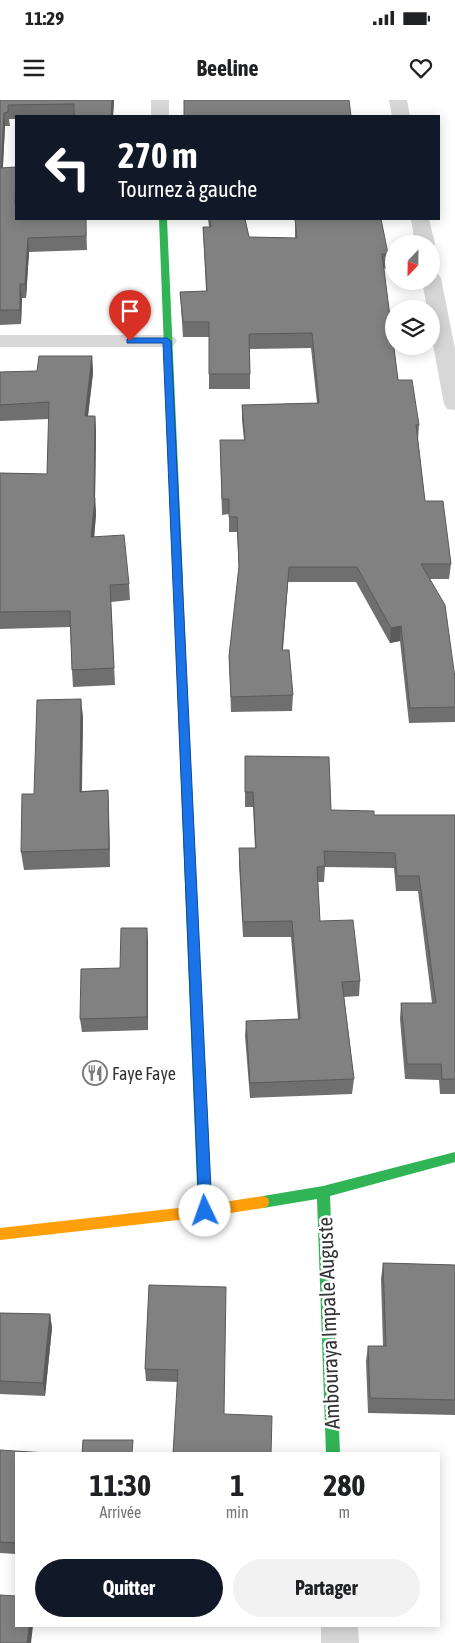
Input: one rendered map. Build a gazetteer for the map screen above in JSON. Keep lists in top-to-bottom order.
{
  "streets": {
    "street": ["Ambouraya Impale Auguste"]
  },
  "places": {
    "restaurant": ["Faye Faye"]
  },
  "north": "bottom",
  "page": {
    "status": "11:29",
    "header": "Beeline",
    "turn": ["270 m", "Tournez à gauche"],
    "eta": [
      "11:30",
      "Arrivée",
      "1",
      "min",
      "280",
      "m"
    ],
    "buttons": ["Quitter", "Partager"]
  }
}
